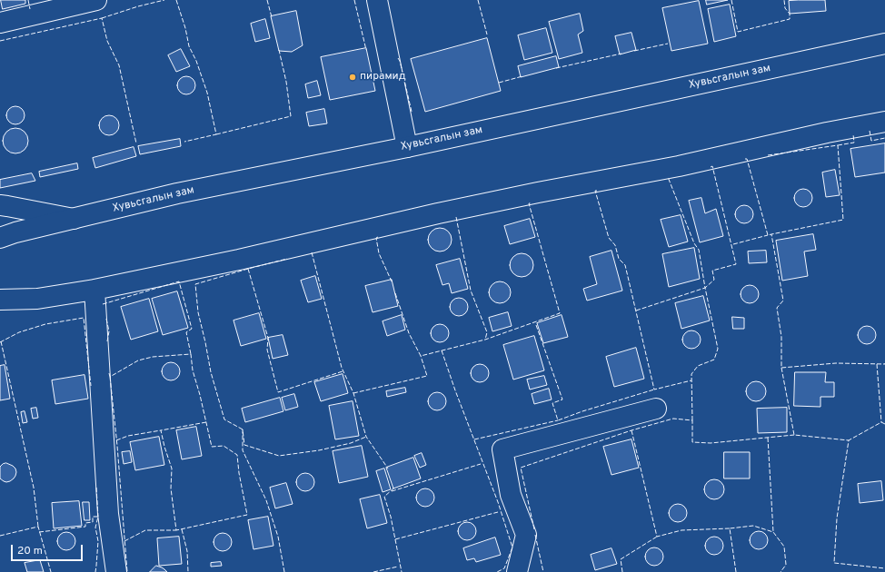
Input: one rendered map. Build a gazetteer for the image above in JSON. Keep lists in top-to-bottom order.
{
  "streets": {
    "street": ["Хувьсгалын зам"]
  },
  "places": ["пирамид"],
  "scale_bar": "20 m"
}
